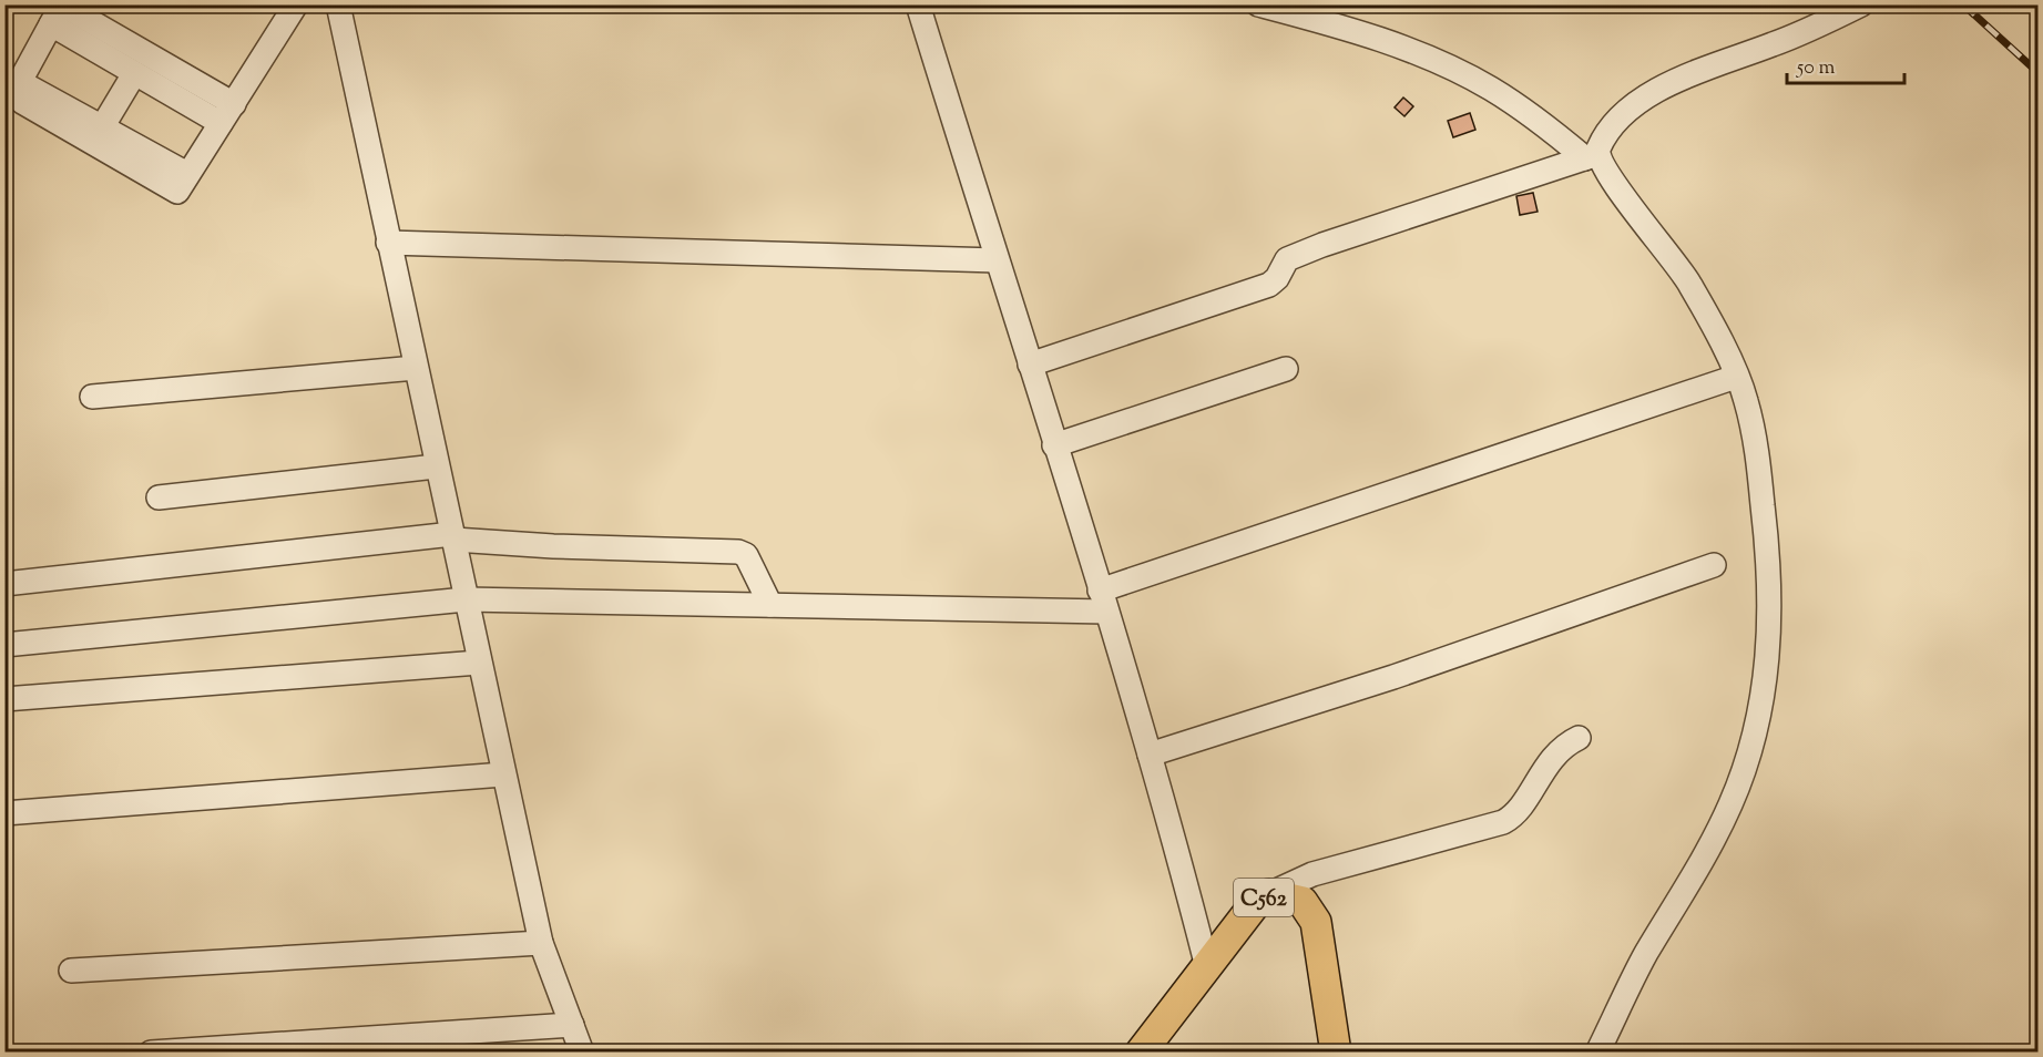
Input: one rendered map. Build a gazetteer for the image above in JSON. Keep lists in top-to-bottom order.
{
  "streets": {
    "main road": ["C562"]
  },
  "scale_bar": "50 m"
}
